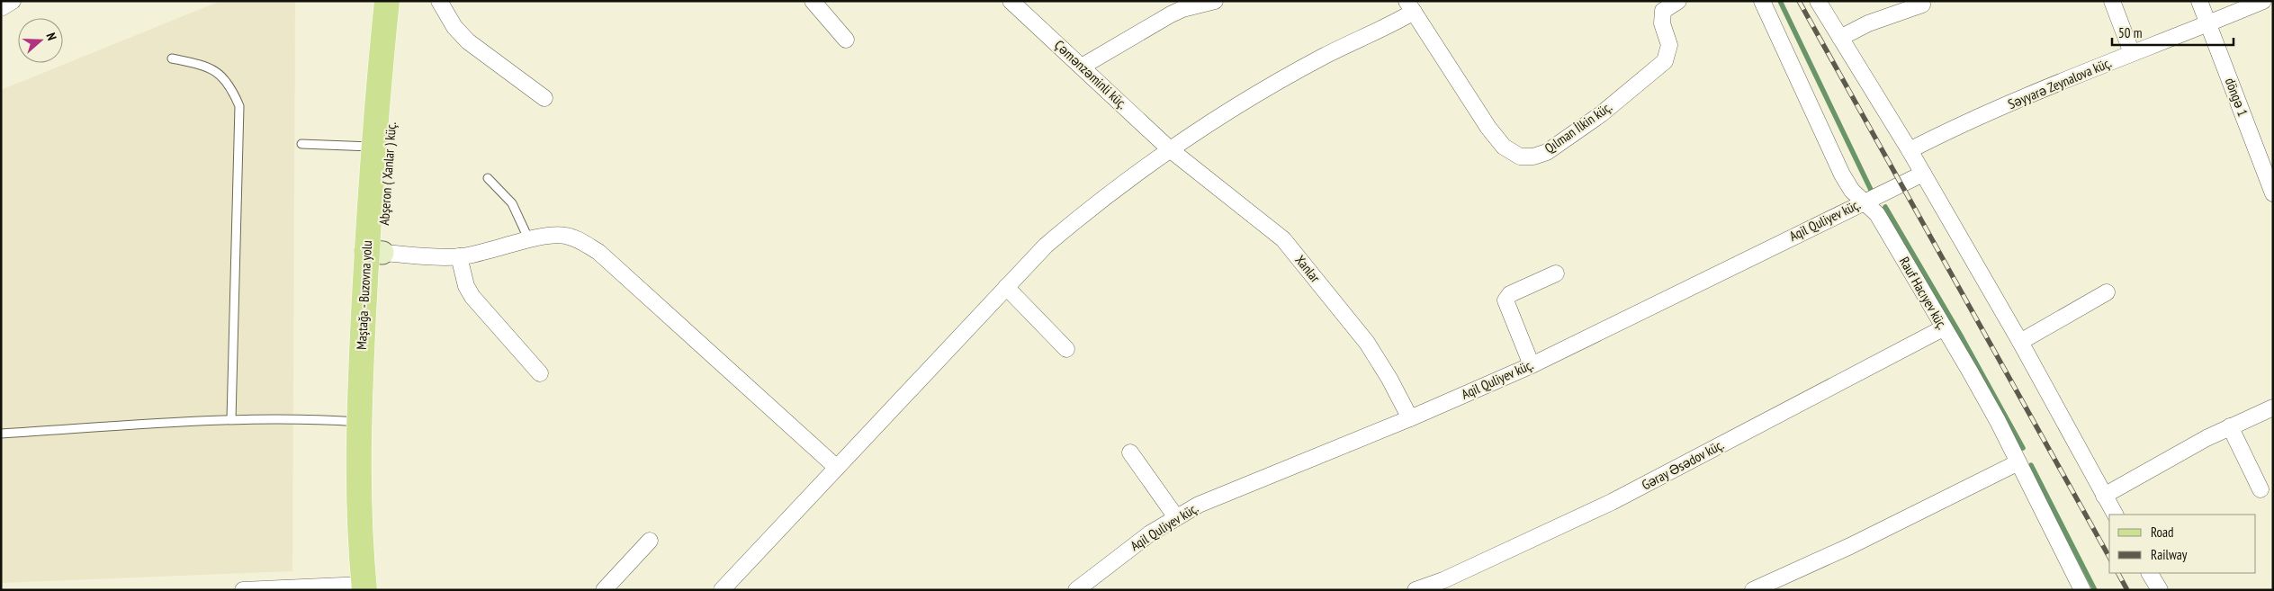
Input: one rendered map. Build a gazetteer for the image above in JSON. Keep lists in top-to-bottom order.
{
  "streets": {
    "main road": ["Abşeron ( Xanlar ) küç.", "Maştağa - Buzovna yolu"],
    "street": [
      "Çəmənzəminli küç.",
      "Səyyarə Zeynalova küç.",
      "döngə 1",
      "Qılman İlkin küç.",
      "Aqil Quliyev küç.",
      "Xanlar",
      "Rauf Hacıyev küç.",
      "Gəray Əsədov küç."
    ]
  },
  "crossings": [
    ["Çəmənzəminli küç.", "Xanlar"],
    ["Səyyarə Zeynalova küç.", "döngə 1"],
    ["Abşeron ( Xanlar ) küç.", "Maştağa - Buzovna yolu"],
    ["Aqil Quliyev küç.", "Xanlar"],
    ["Aqil Quliyev küç.", "Rauf Hacıyev küç."],
    ["Rauf Hacıyev küç.", "Gəray Əsədov küç."]
  ],
  "legend": ["Road", "Railway"],
  "scale_bar": "50 m",
  "north": "right"
}
